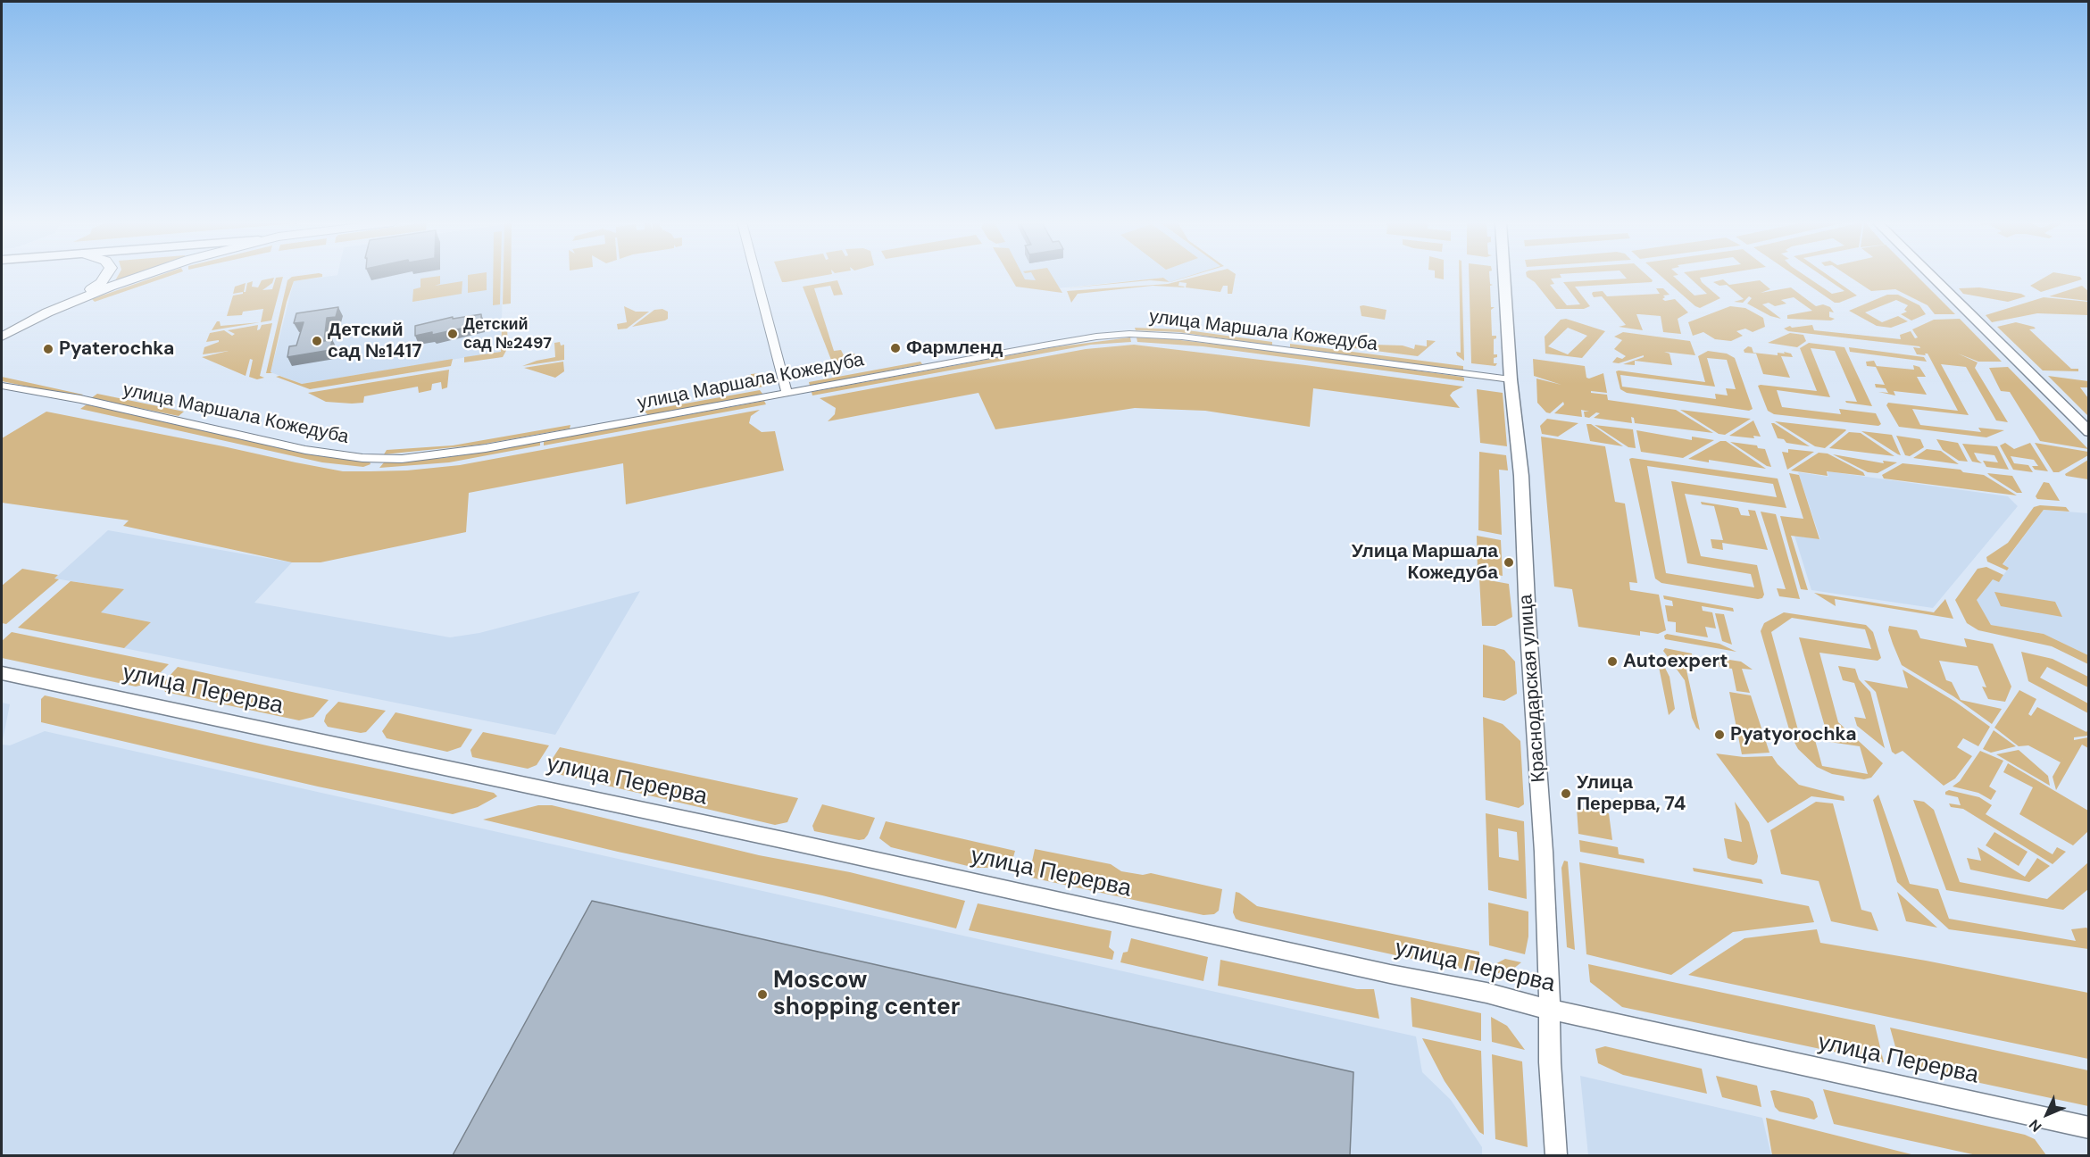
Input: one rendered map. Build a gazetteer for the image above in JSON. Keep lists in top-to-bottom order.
{
  "streets": {
    "street": ["улица Маршала Кожедуба", "Краснодарская улица", "улица Перерва"]
  },
  "crossings": [
    ["улица Маршала Кожедуба", "Краснодарская улица"],
    ["Краснодарская улица", "улица Перерва"]
  ],
  "places": [
    "Детский сад №2497",
    "Детский сад №1417",
    "Фармленд",
    "Pyaterochka",
    "Улица Маршала Кожедуба",
    "Autoexpert",
    "Pyatyorochka",
    "Улица Перерва, 74",
    "Moscow shopping center"
  ],
  "north": "bottom left"
}
